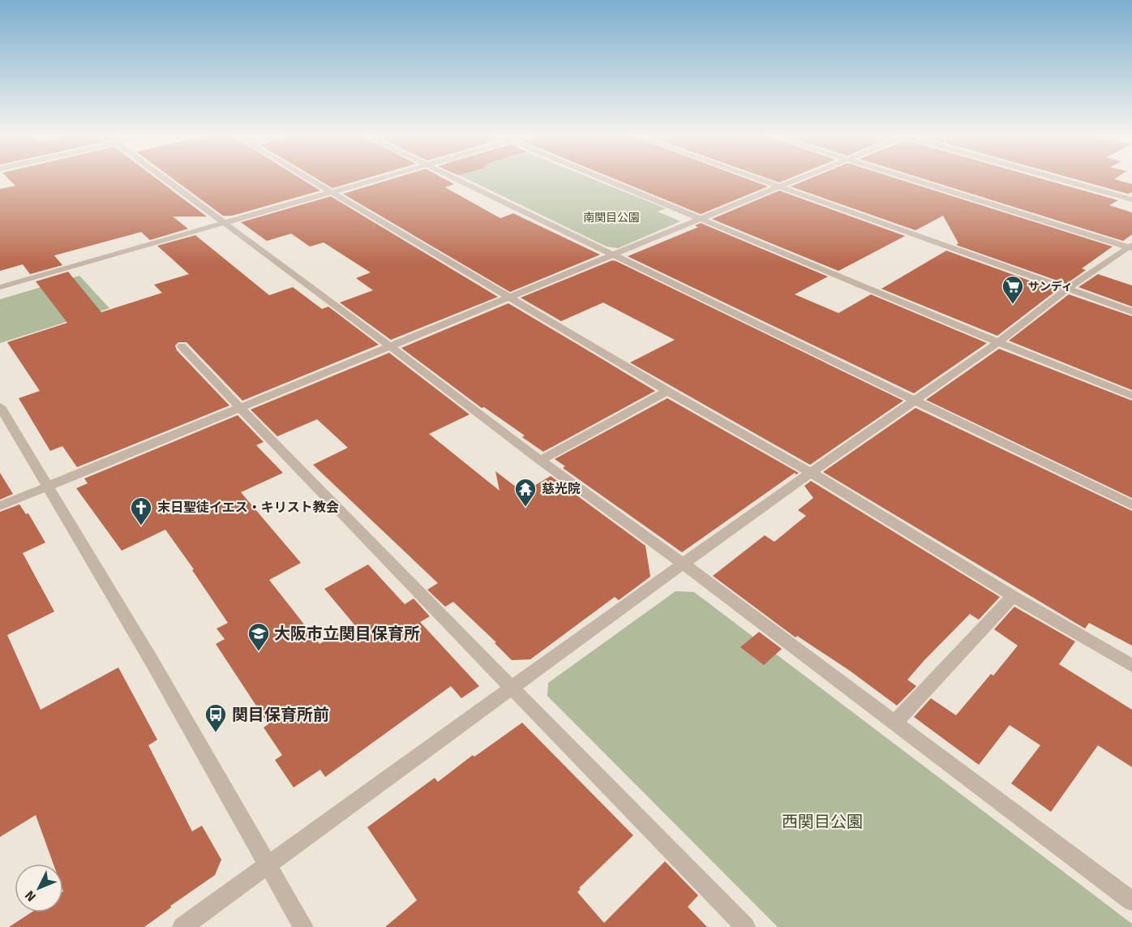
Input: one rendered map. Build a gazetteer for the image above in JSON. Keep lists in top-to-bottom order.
{
  "parks": ["南関目公園", "西関目公園"],
  "places": {
    "supermarket": ["サンディ"],
    "temple": ["慈光院"],
    "church": ["末日聖徒イエス・キリスト教会"],
    "school or university": ["大阪市立関目保育所"],
    "bus stop": ["関目保育所前"]
  },
  "north": "bottom left"
}
